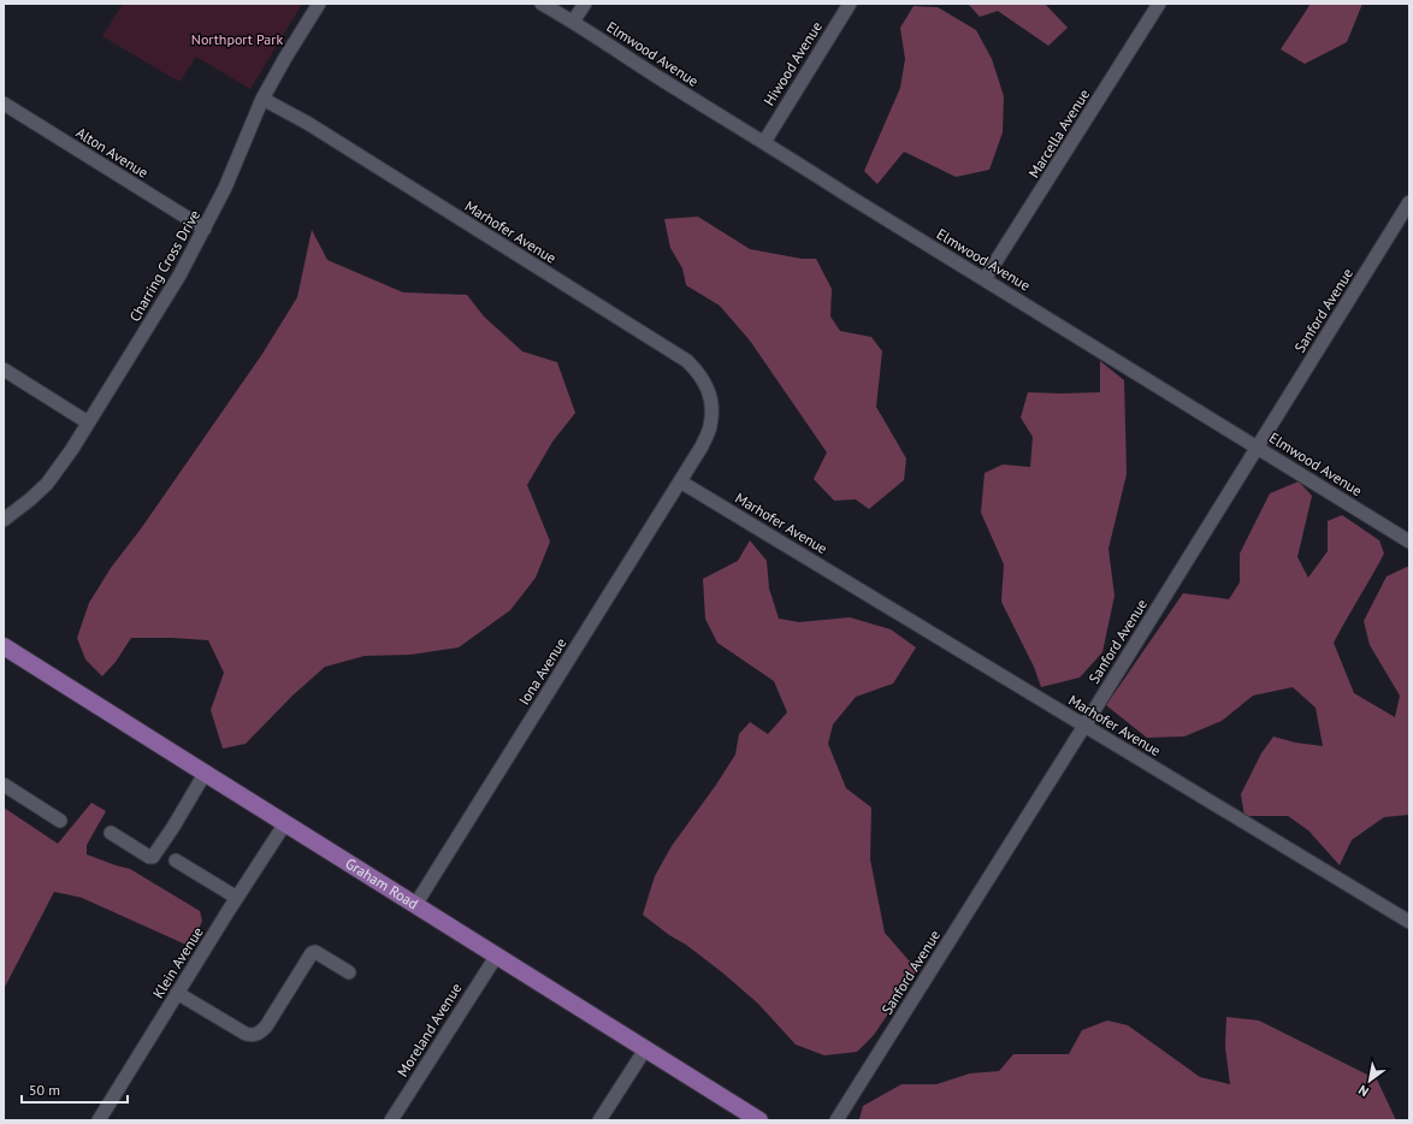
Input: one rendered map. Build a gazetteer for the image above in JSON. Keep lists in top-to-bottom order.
{
  "streets": {
    "main road": ["Graham Road"],
    "street": [
      "Elmwood Avenue",
      "Hiwood Avenue",
      "Marcella Avenue",
      "Alton Avenue",
      "Marhofer Avenue",
      "Charring Cross Drive",
      "Sanford Avenue",
      "Iona Avenue",
      "Klein Avenue",
      "Moreland Avenue"
    ]
  },
  "crossings": [
    ["Elmwood Avenue", "Hiwood Avenue"],
    ["Elmwood Avenue", "Marcella Avenue"],
    ["Elmwood Avenue", "Sanford Avenue"],
    ["Alton Avenue", "Charring Cross Drive"],
    ["Marhofer Avenue", "Charring Cross Drive"],
    ["Marhofer Avenue", "Sanford Avenue"],
    ["Marhofer Avenue", "Iona Avenue"],
    ["Iona Avenue", "Graham Road"],
    ["Graham Road", "Klein Avenue"],
    ["Graham Road", "Moreland Avenue"]
  ],
  "parks": ["Northport Park"],
  "scale_bar": "50 m",
  "north": "bottom left"
}
